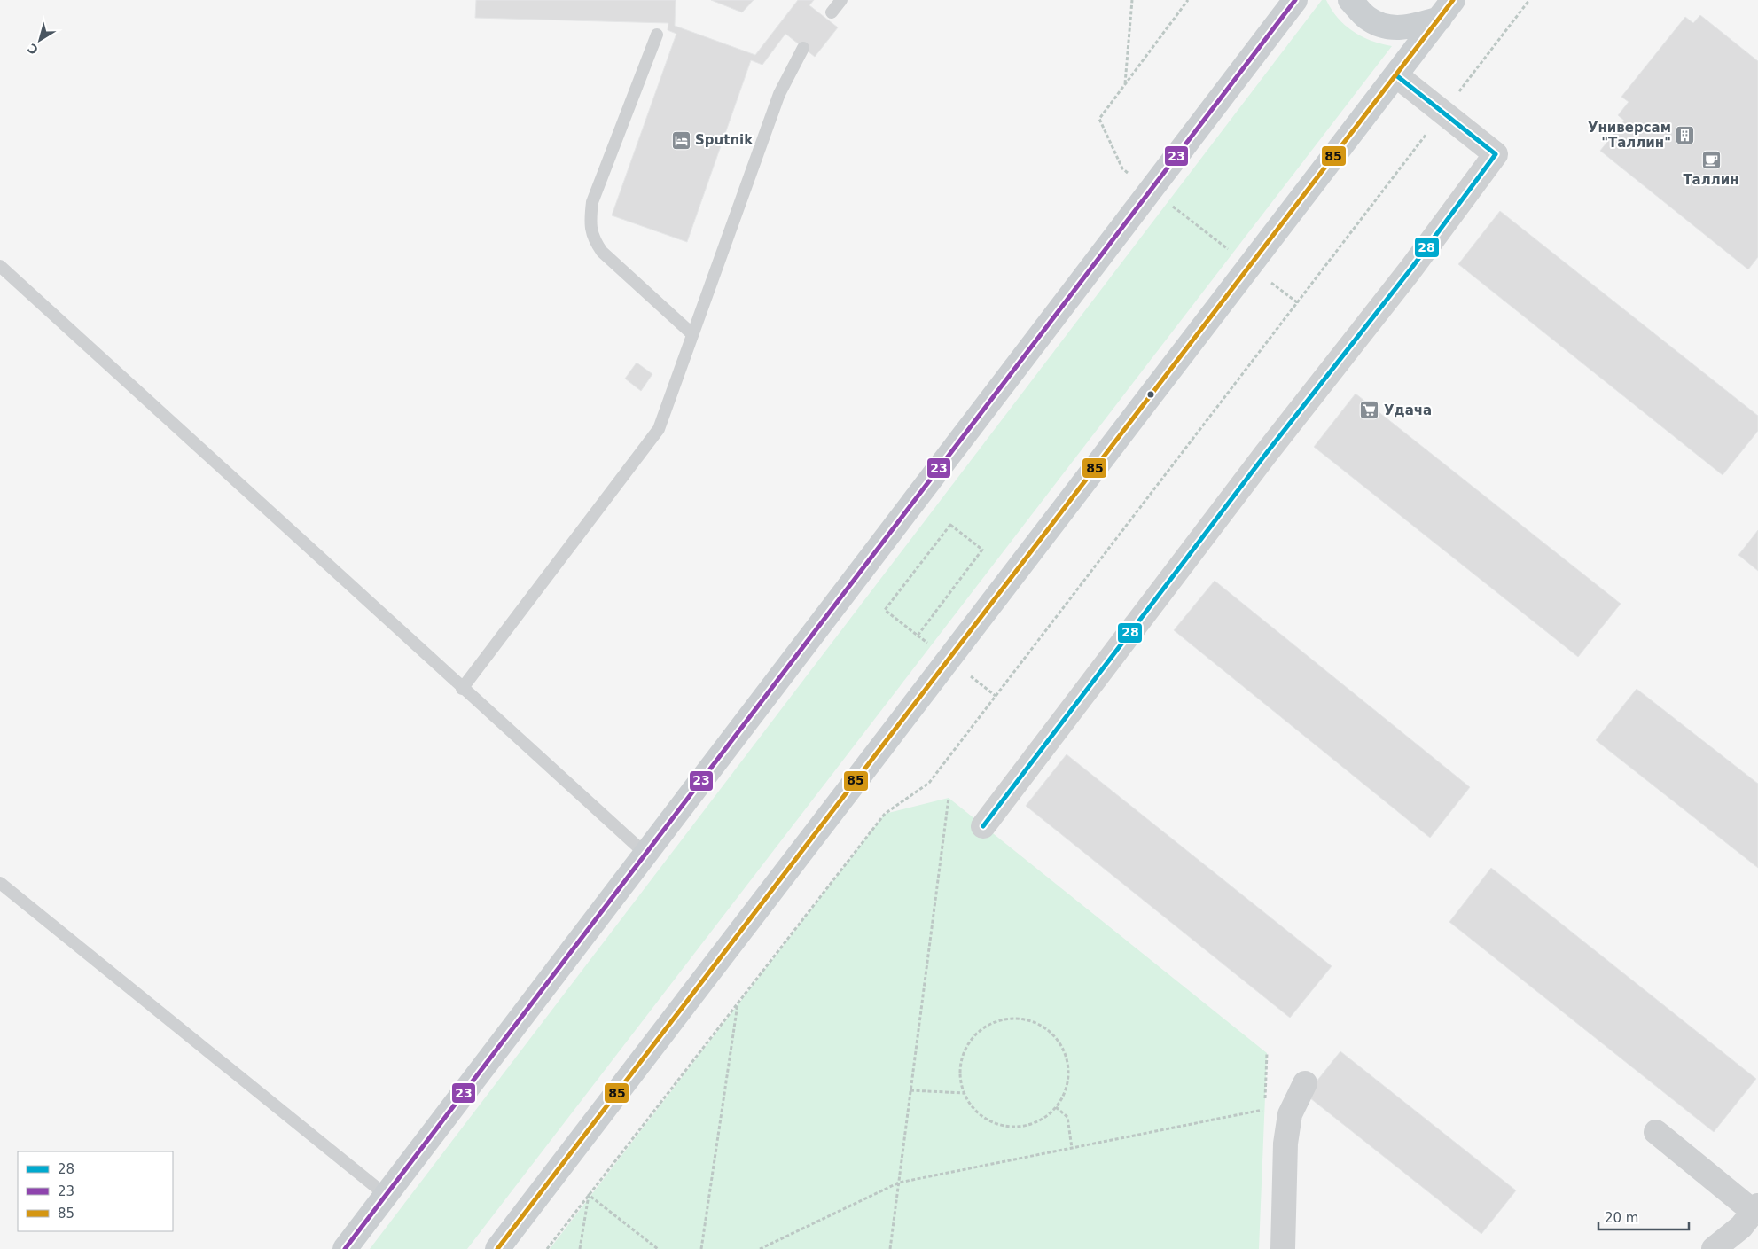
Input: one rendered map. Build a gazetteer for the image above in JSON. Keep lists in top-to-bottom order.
{
  "places": {
    "building": ["Универсам \"Таллин\""],
    "hotel": ["Sputnik"],
    "cafe": ["Таллин"],
    "supermarket": ["Удача"]
  },
  "lines": ["transit line 23", "transit line 85", "transit line 28"],
  "legend": ["28", "23", "85"],
  "scale_bar": "20 m",
  "north": "bottom left"
}
